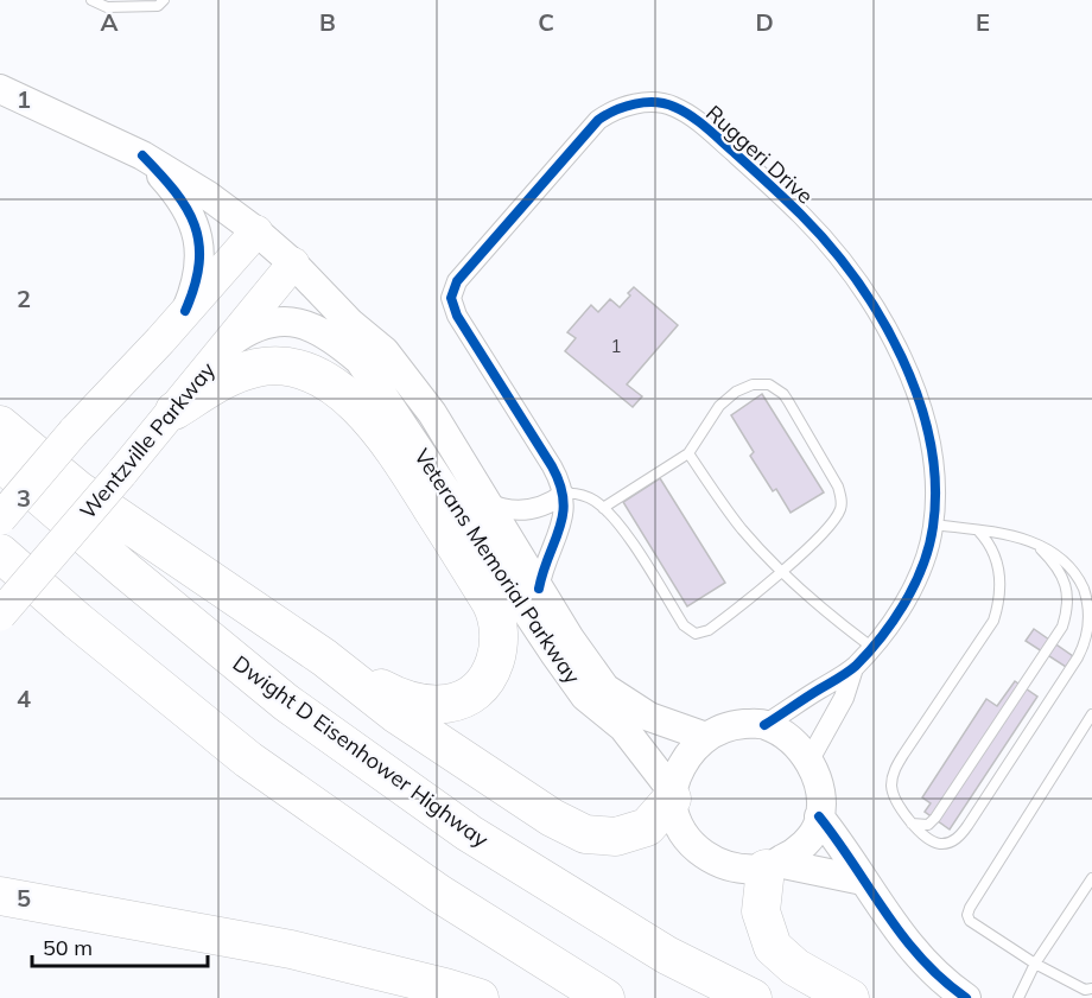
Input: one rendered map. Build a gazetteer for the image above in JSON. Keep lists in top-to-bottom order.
{
  "streets": {
    "highway": ["Dwight D Eisenhower Highway"],
    "main road": ["Wentzville Parkway"],
    "street": ["Ruggeri Drive", "Veterans Memorial Parkway"]
  },
  "crossings": [
    ["Ruggeri Drive", "Veterans Memorial Parkway"],
    ["Wentzville Parkway", "Veterans Memorial Parkway"]
  ],
  "house_numbers": ["1"],
  "scale_bar": "50 m",
  "grid": {
    "columns": [
      "A",
      "B",
      "C",
      "D",
      "E"
    ],
    "rows": [
      "1",
      "2",
      "3",
      "4",
      "5"
    ]
  }
}
